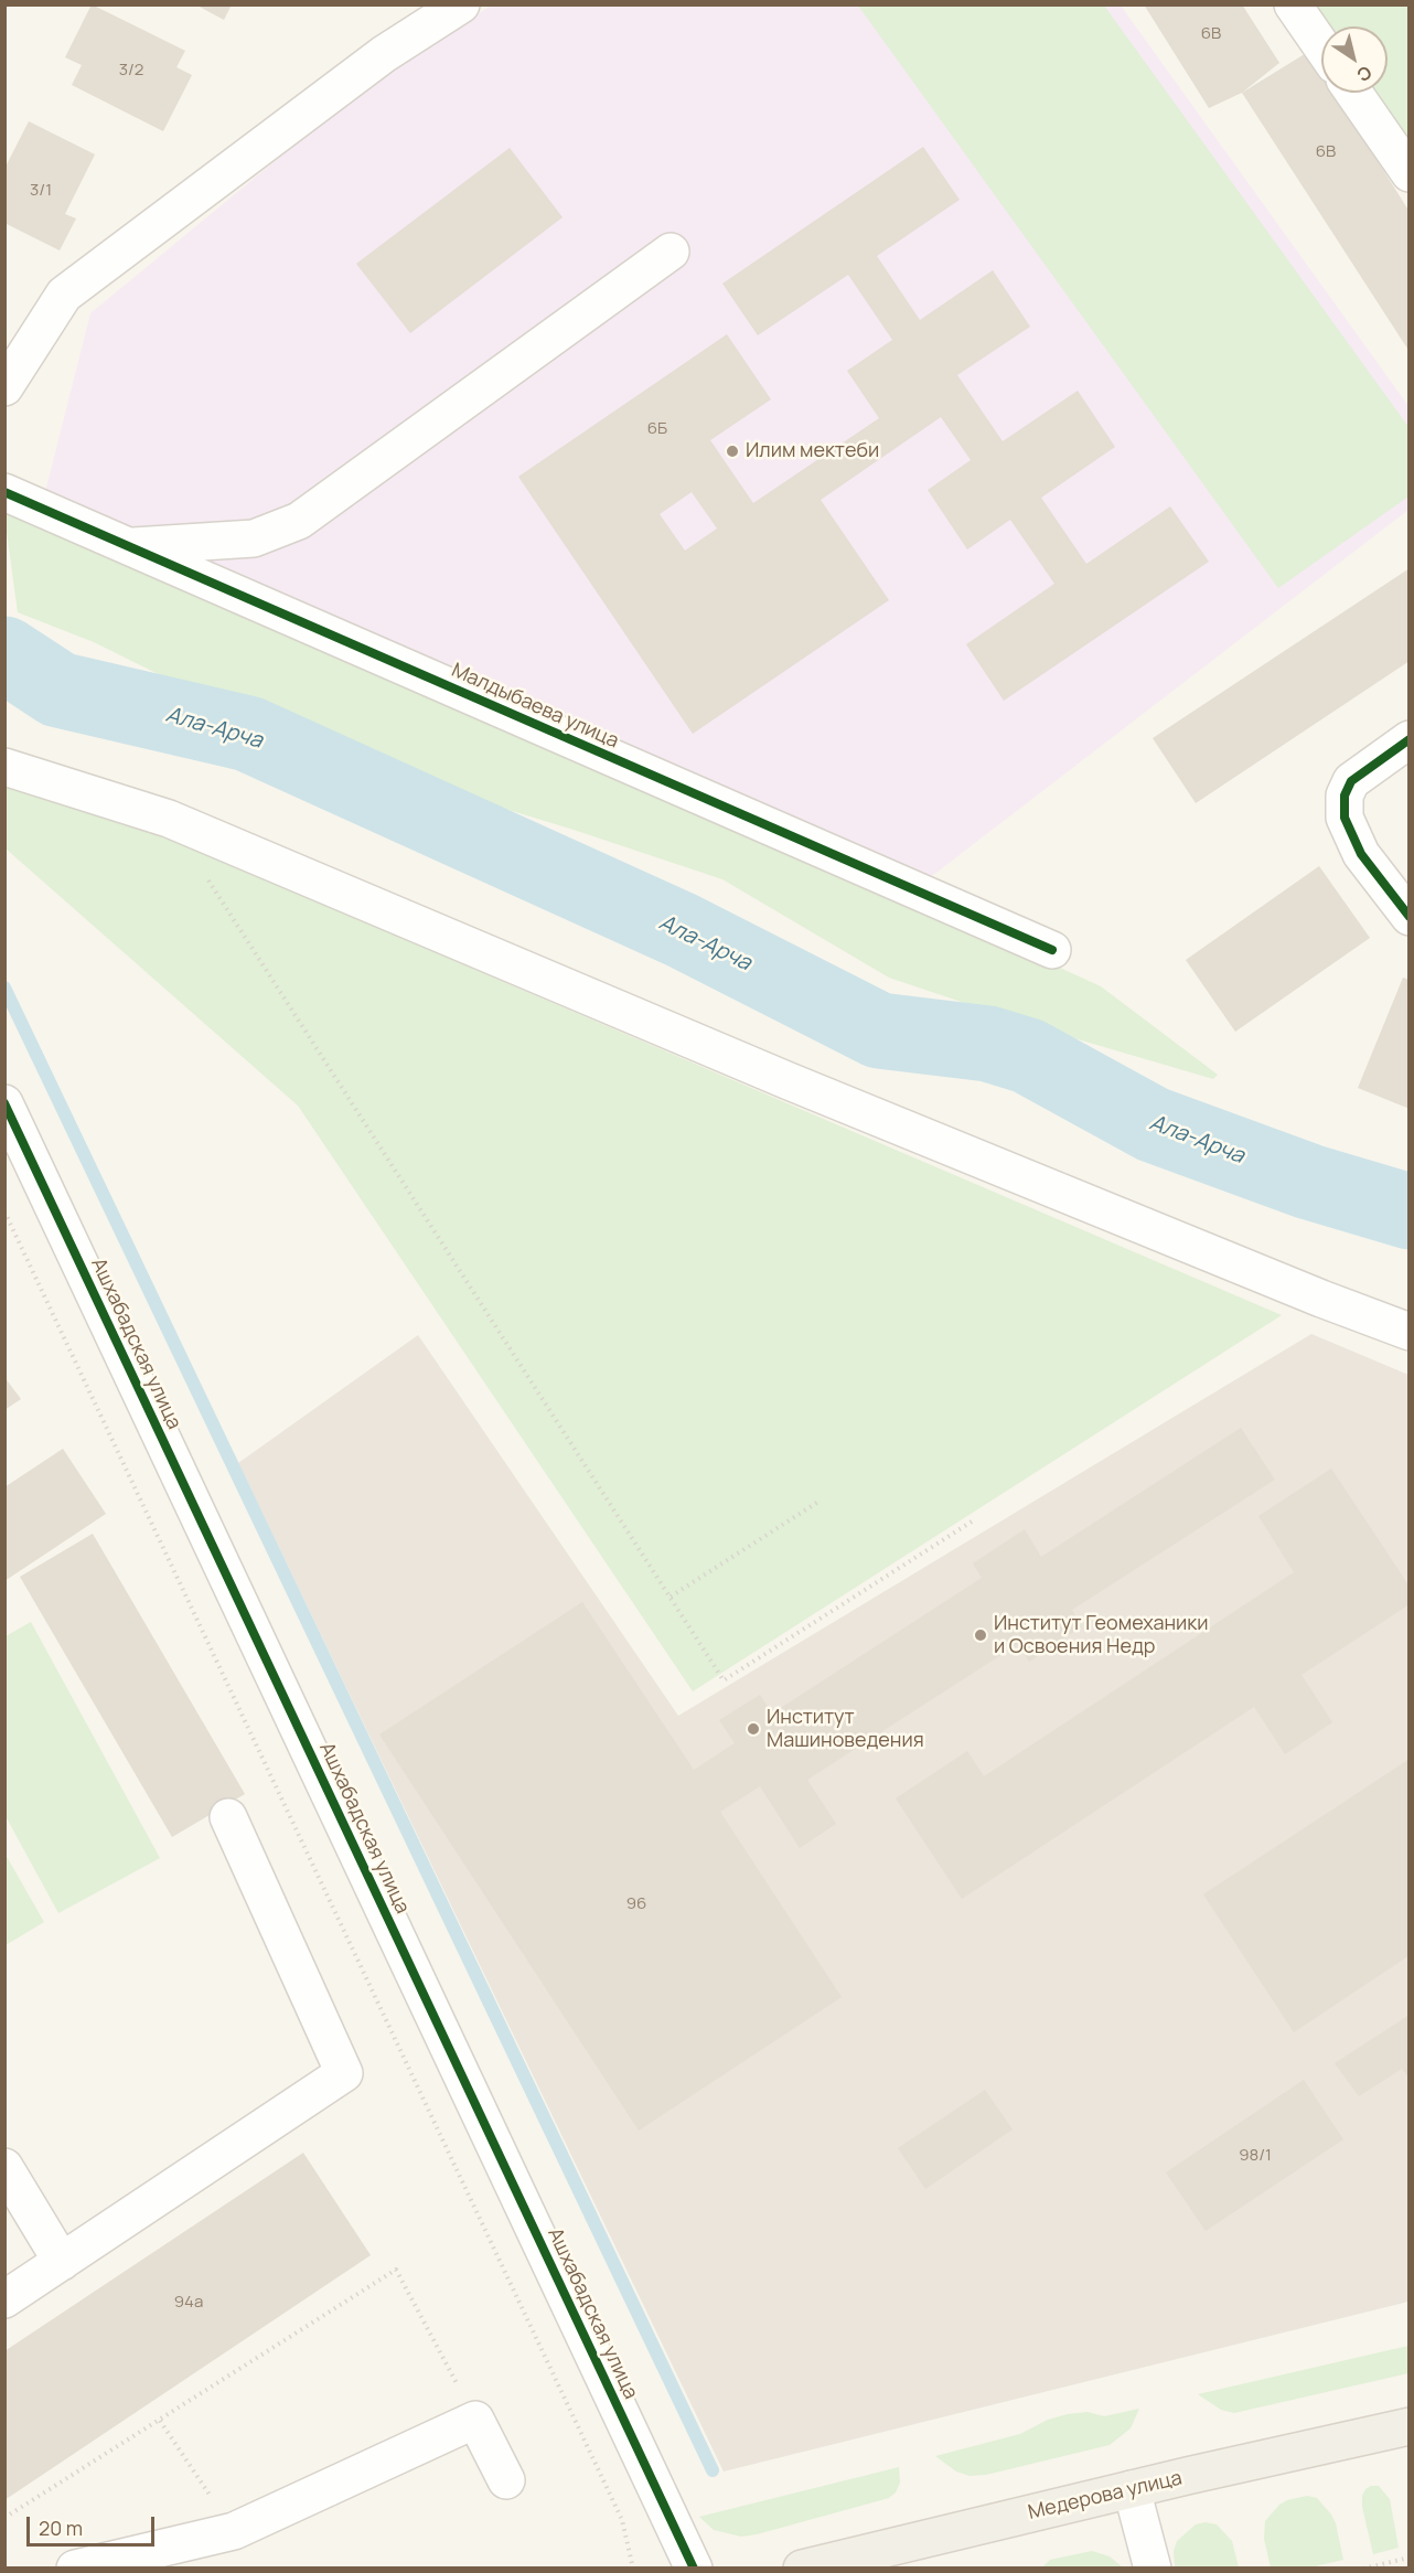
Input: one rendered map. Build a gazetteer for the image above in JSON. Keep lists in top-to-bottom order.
{
  "streets": {
    "main road": ["Медерова улица"],
    "street": ["Малдыбаева улица", "Ашхабадская улица"]
  },
  "water": ["Ала-Арча"],
  "places": ["Илим мектеби", "Институт Геомеханики и Освоения Недр", "Институт Машиноведения"],
  "house_numbers": [
    "6В",
    "3/2",
    "6В",
    "3/1",
    "6Б",
    "96",
    "98/1",
    "94а"
  ],
  "scale_bar": "20 m",
  "north": "bottom right"
}
